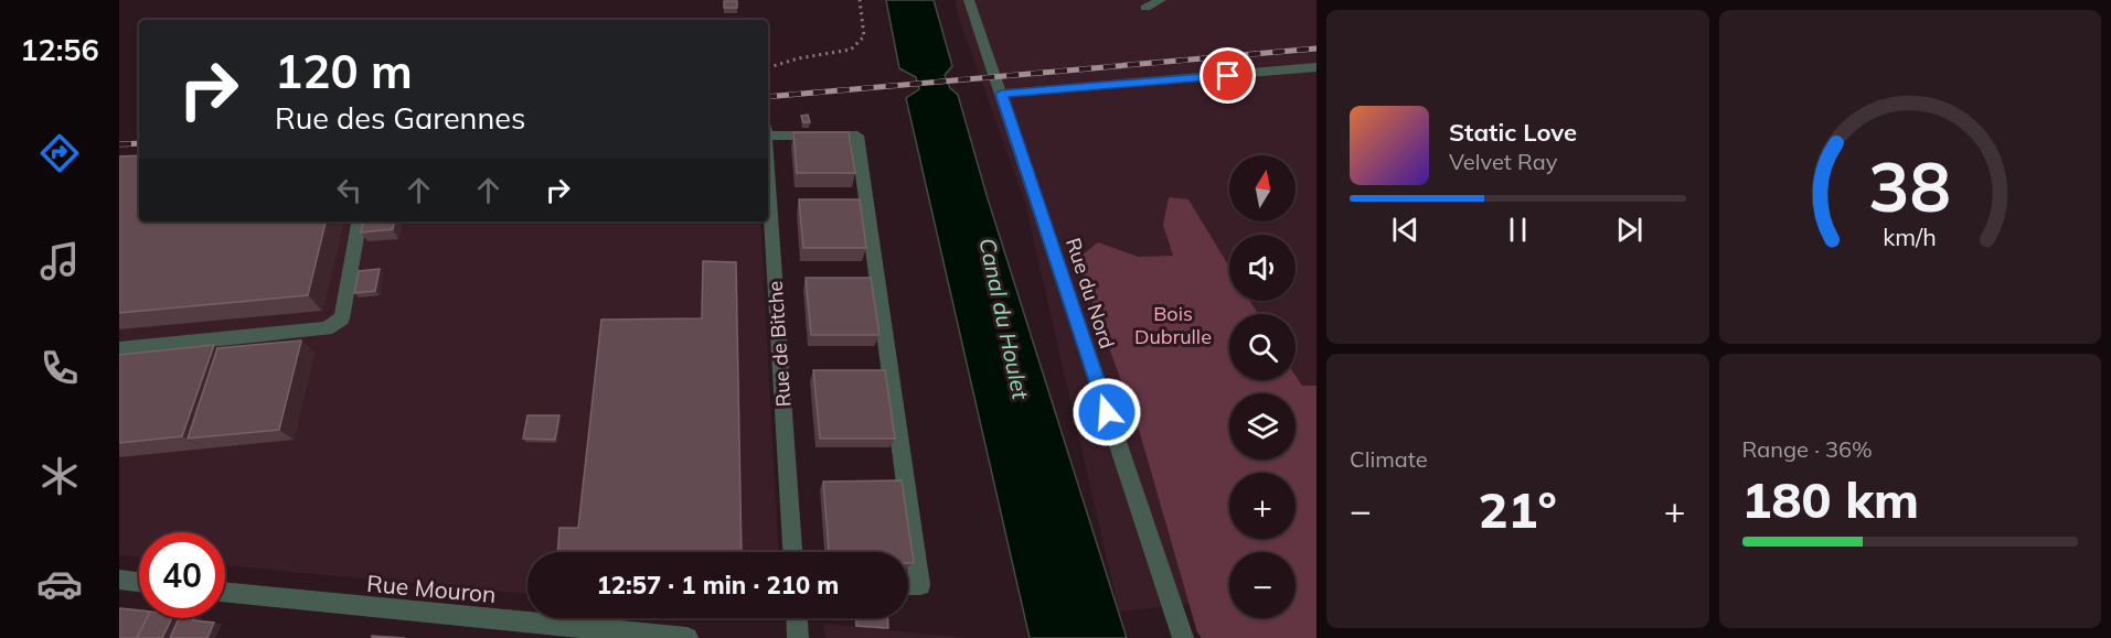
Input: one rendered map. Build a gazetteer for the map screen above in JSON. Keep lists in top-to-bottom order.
{
  "streets": {
    "street": ["Rue du Nord", "Rue de Bitche", "Rue Mouron"]
  },
  "water": ["Canal du Houlet"],
  "parks": ["Bois Dubrulle"],
  "north": "top",
  "page": {
    "tabs": "12:56",
    "turn": ["120 m", "Rue des Garennes"],
    "song": ["Static Love", "Velvet Ray"],
    "map_buttons": ["+", "−"],
    "tile": [
      "Climate",
      ["Range · 36%", "180 km"]
    ],
    "heat": ["−", "21°", "+"],
    "limit": "40",
    "trip": "12:57 · 1 min · 210 m",
    "gauge": ["38", "km/h"]
  }
}
